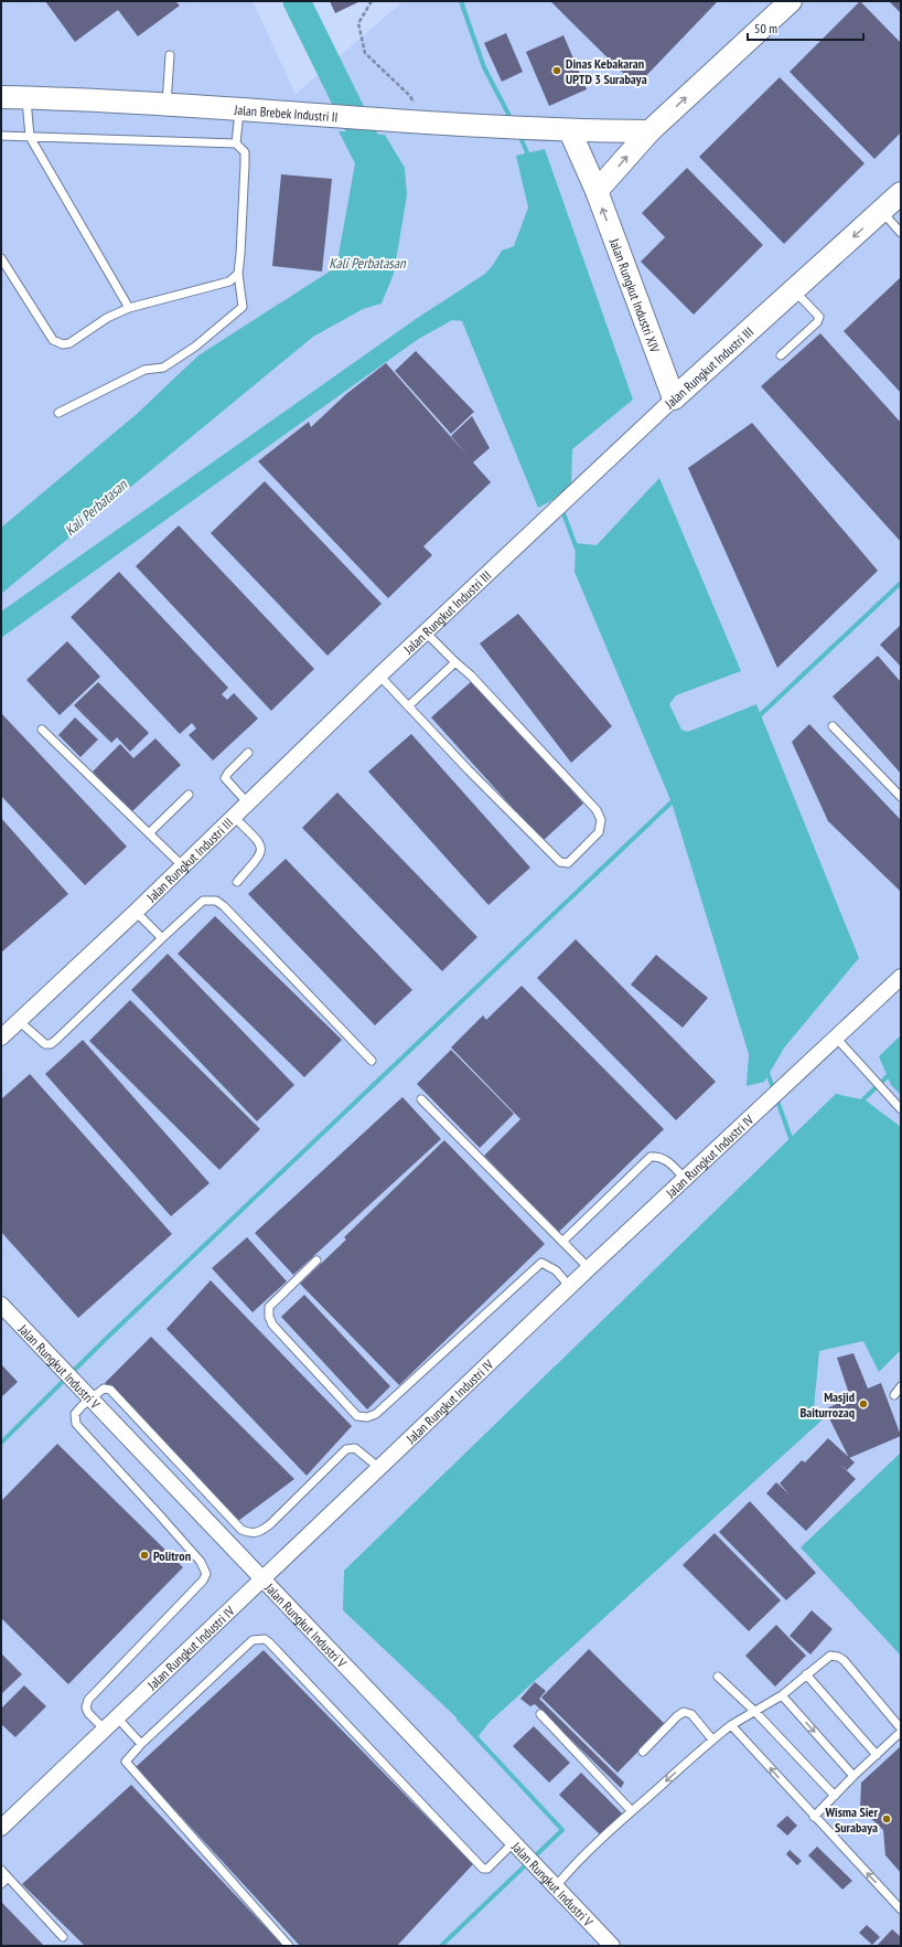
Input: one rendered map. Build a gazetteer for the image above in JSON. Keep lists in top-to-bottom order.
{
  "streets": {
    "street": [
      "Jalan Brebek Industri II",
      "Jalan Rungkut Industri XIV",
      "Jalan Rungkut Industri III",
      "Jalan Rungkut Industri IV",
      "Jalan Rungkut Industri V"
    ]
  },
  "crossings": [
    ["Jalan Brebek Industri II", "Jalan Rungkut Industri XIV"],
    ["Jalan Rungkut Industri XIV", "Jalan Rungkut Industri III"],
    ["Jalan Rungkut Industri IV", "Jalan Rungkut Industri V"]
  ],
  "one_way": ["Jalan Rungkut Industri XIV"],
  "water": ["Kali Perbatasan"],
  "places": [
    "Dinas Kebakaran UPTD 3 Surabaya",
    "Masjid Baiturrozaq",
    "Politron",
    "Wisma Sier Surabaya"
  ],
  "scale_bar": "50 m"
}
